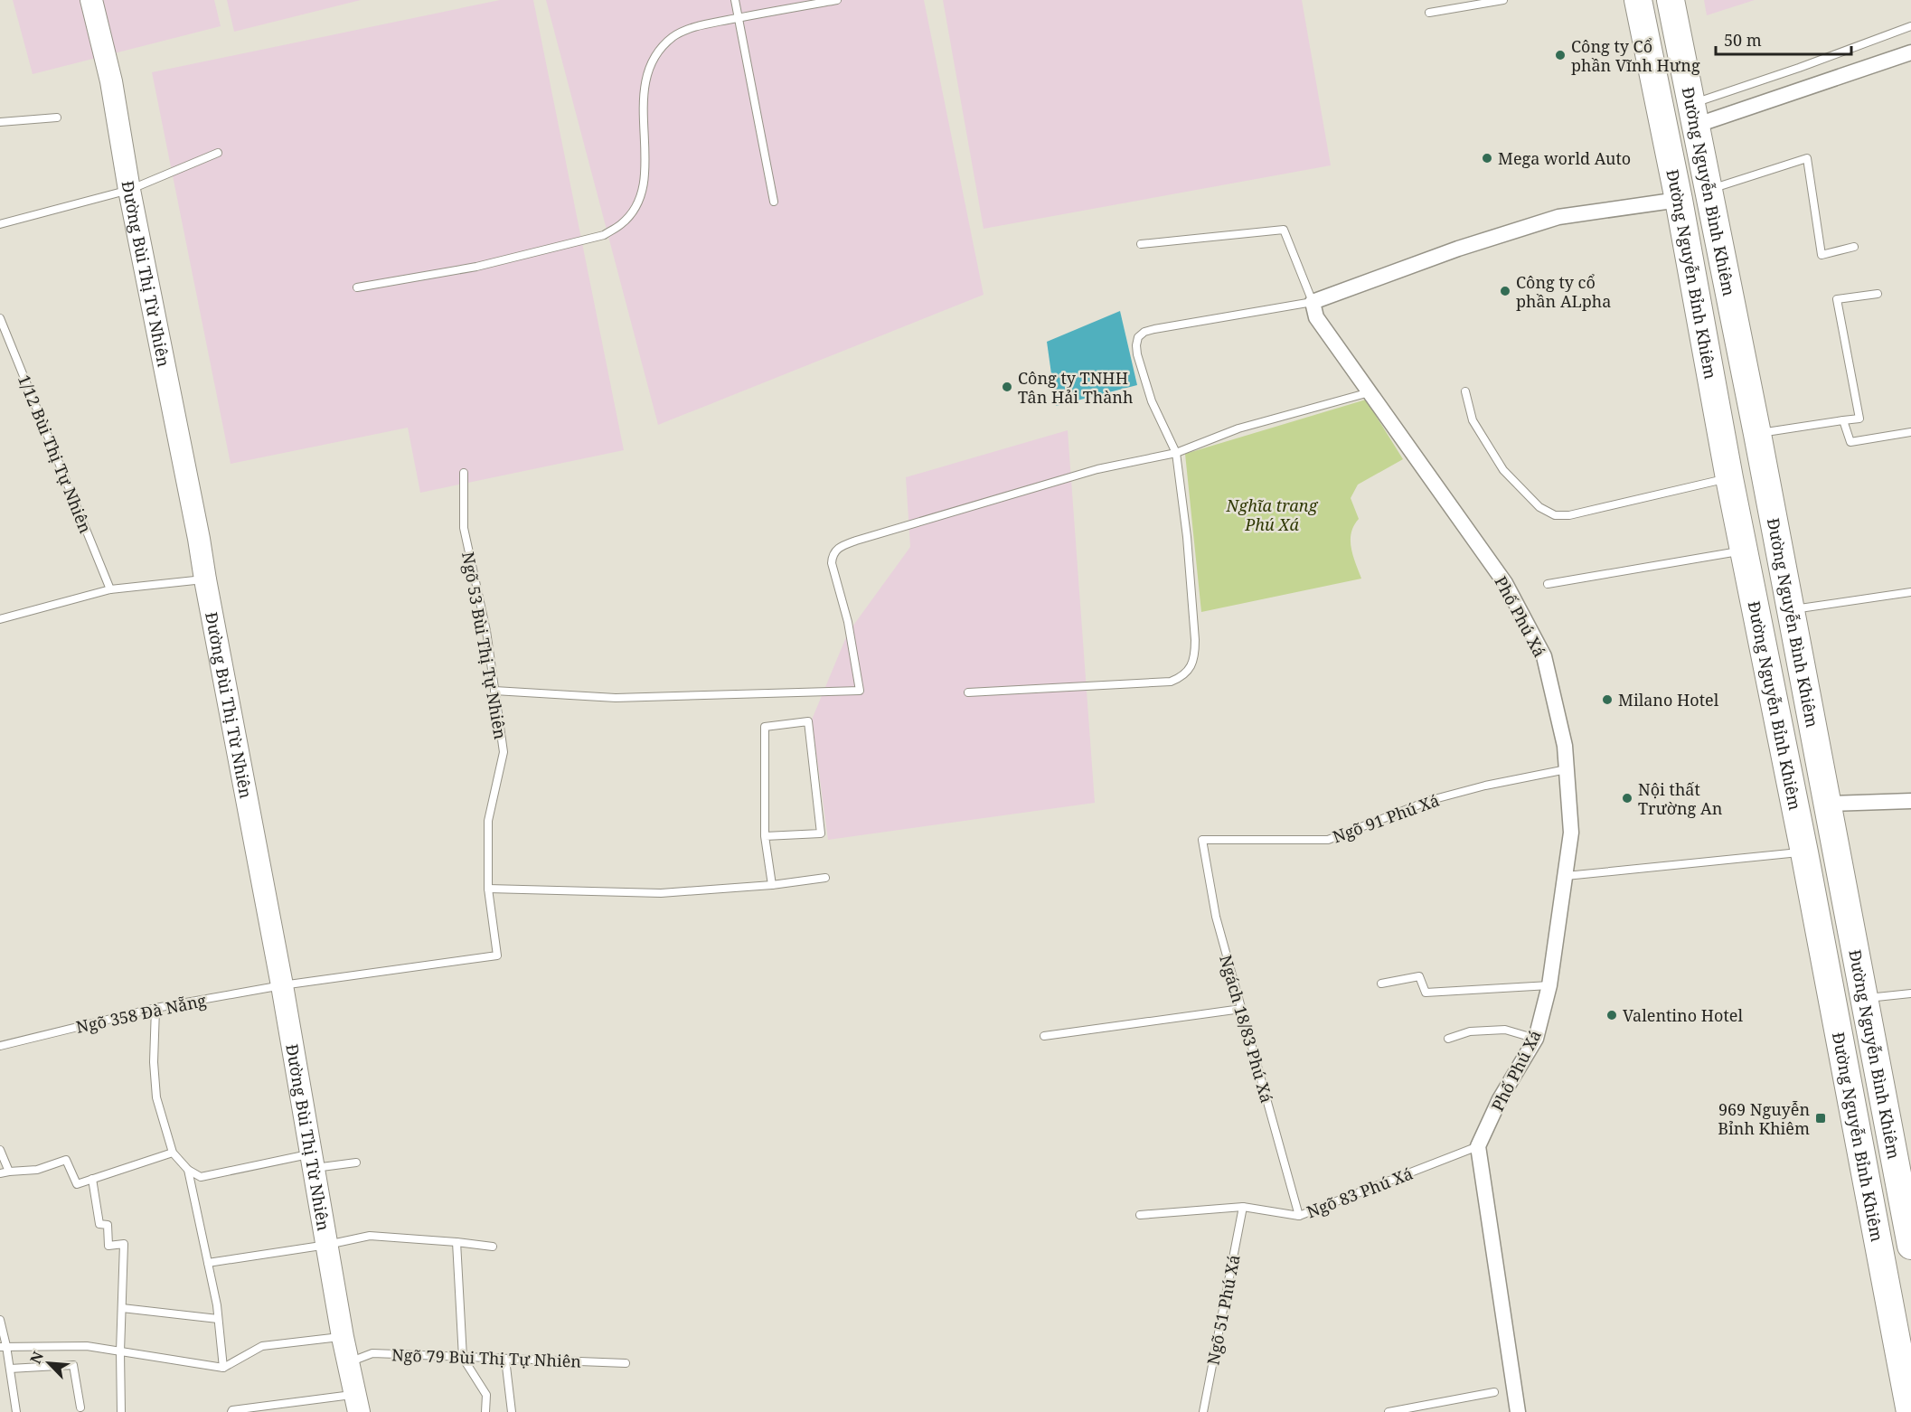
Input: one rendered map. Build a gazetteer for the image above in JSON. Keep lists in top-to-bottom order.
{
  "streets": {
    "highway": ["Đường Nguyễn Bình Khiêm", "Đường Nguyễn Bỉnh Khiêm"],
    "street": ["Đường Bùi Thị Từ Nhiên", "Phố Phú Xá"],
    "lane": [
      "1/12 Bùi Thị Tự Nhiên",
      "Ngõ 53 Bùi Thị Tự Nhiên",
      "Ngõ 91 Phú Xá",
      "Ngõ 358 Đà Nẵng",
      "Ngách 18/83 Phú Xá",
      "Ngõ 83 Phú Xá",
      "Ngõ 51 Phú Xá",
      "Ngõ 79 Bùi Thị Tự Nhiên"
    ]
  },
  "crossings": [
    ["Đường Bùi Thị Từ Nhiên", "Ngõ 53 Bùi Thị Tự Nhiên"],
    ["Đường Bùi Thị Từ Nhiên", "Ngõ 358 Đà Nẵng"],
    ["Đường Bùi Thị Từ Nhiên", "Ngõ 79 Bùi Thị Tự Nhiên"],
    ["Phố Phú Xá", "Ngõ 91 Phú Xá"],
    ["Phố Phú Xá", "Ngõ 83 Phú Xá"],
    ["Ngõ 53 Bùi Thị Tự Nhiên", "Ngõ 358 Đà Nẵng"],
    ["Ngõ 91 Phú Xá", "Ngách 18/83 Phú Xá"],
    ["Ngách 18/83 Phú Xá", "Ngõ 83 Phú Xá"],
    ["Ngõ 83 Phú Xá", "Ngõ 51 Phú Xá"]
  ],
  "parks": ["Nghĩa trang Phú Xá"],
  "places": {
    "other": [
      "Công ty Cổ phần Vĩnh Hưng",
      "Mega world Auto",
      "Công ty cổ phần ALpha",
      "Công ty TNHH Tân Hải Thành",
      "Milano Hotel",
      "Nội thất Trường An",
      "Valentino Hotel"
    ],
    "transit": ["969 Nguyễn Bỉnh Khiêm"]
  },
  "scale_bar": "50 m",
  "north": "top left"
}
